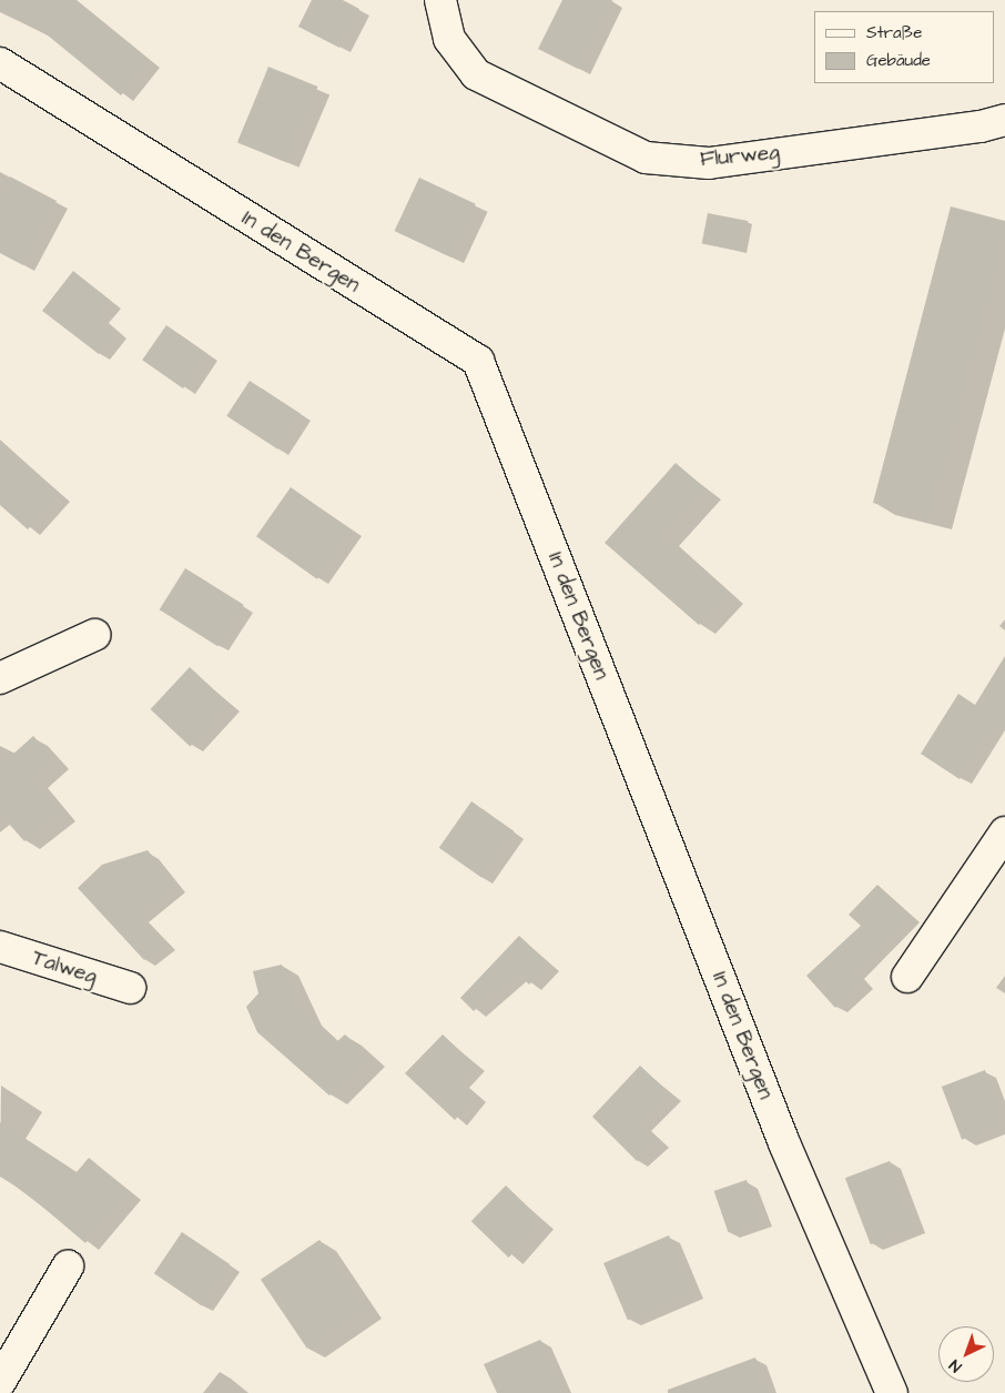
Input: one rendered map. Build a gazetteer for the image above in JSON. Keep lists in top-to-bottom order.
{
  "streets": {
    "street": ["Flurweg", "In den Bergen", "Talweg"]
  },
  "legend": ["Straße", "Gebäude"],
  "north": "bottom left"
}
